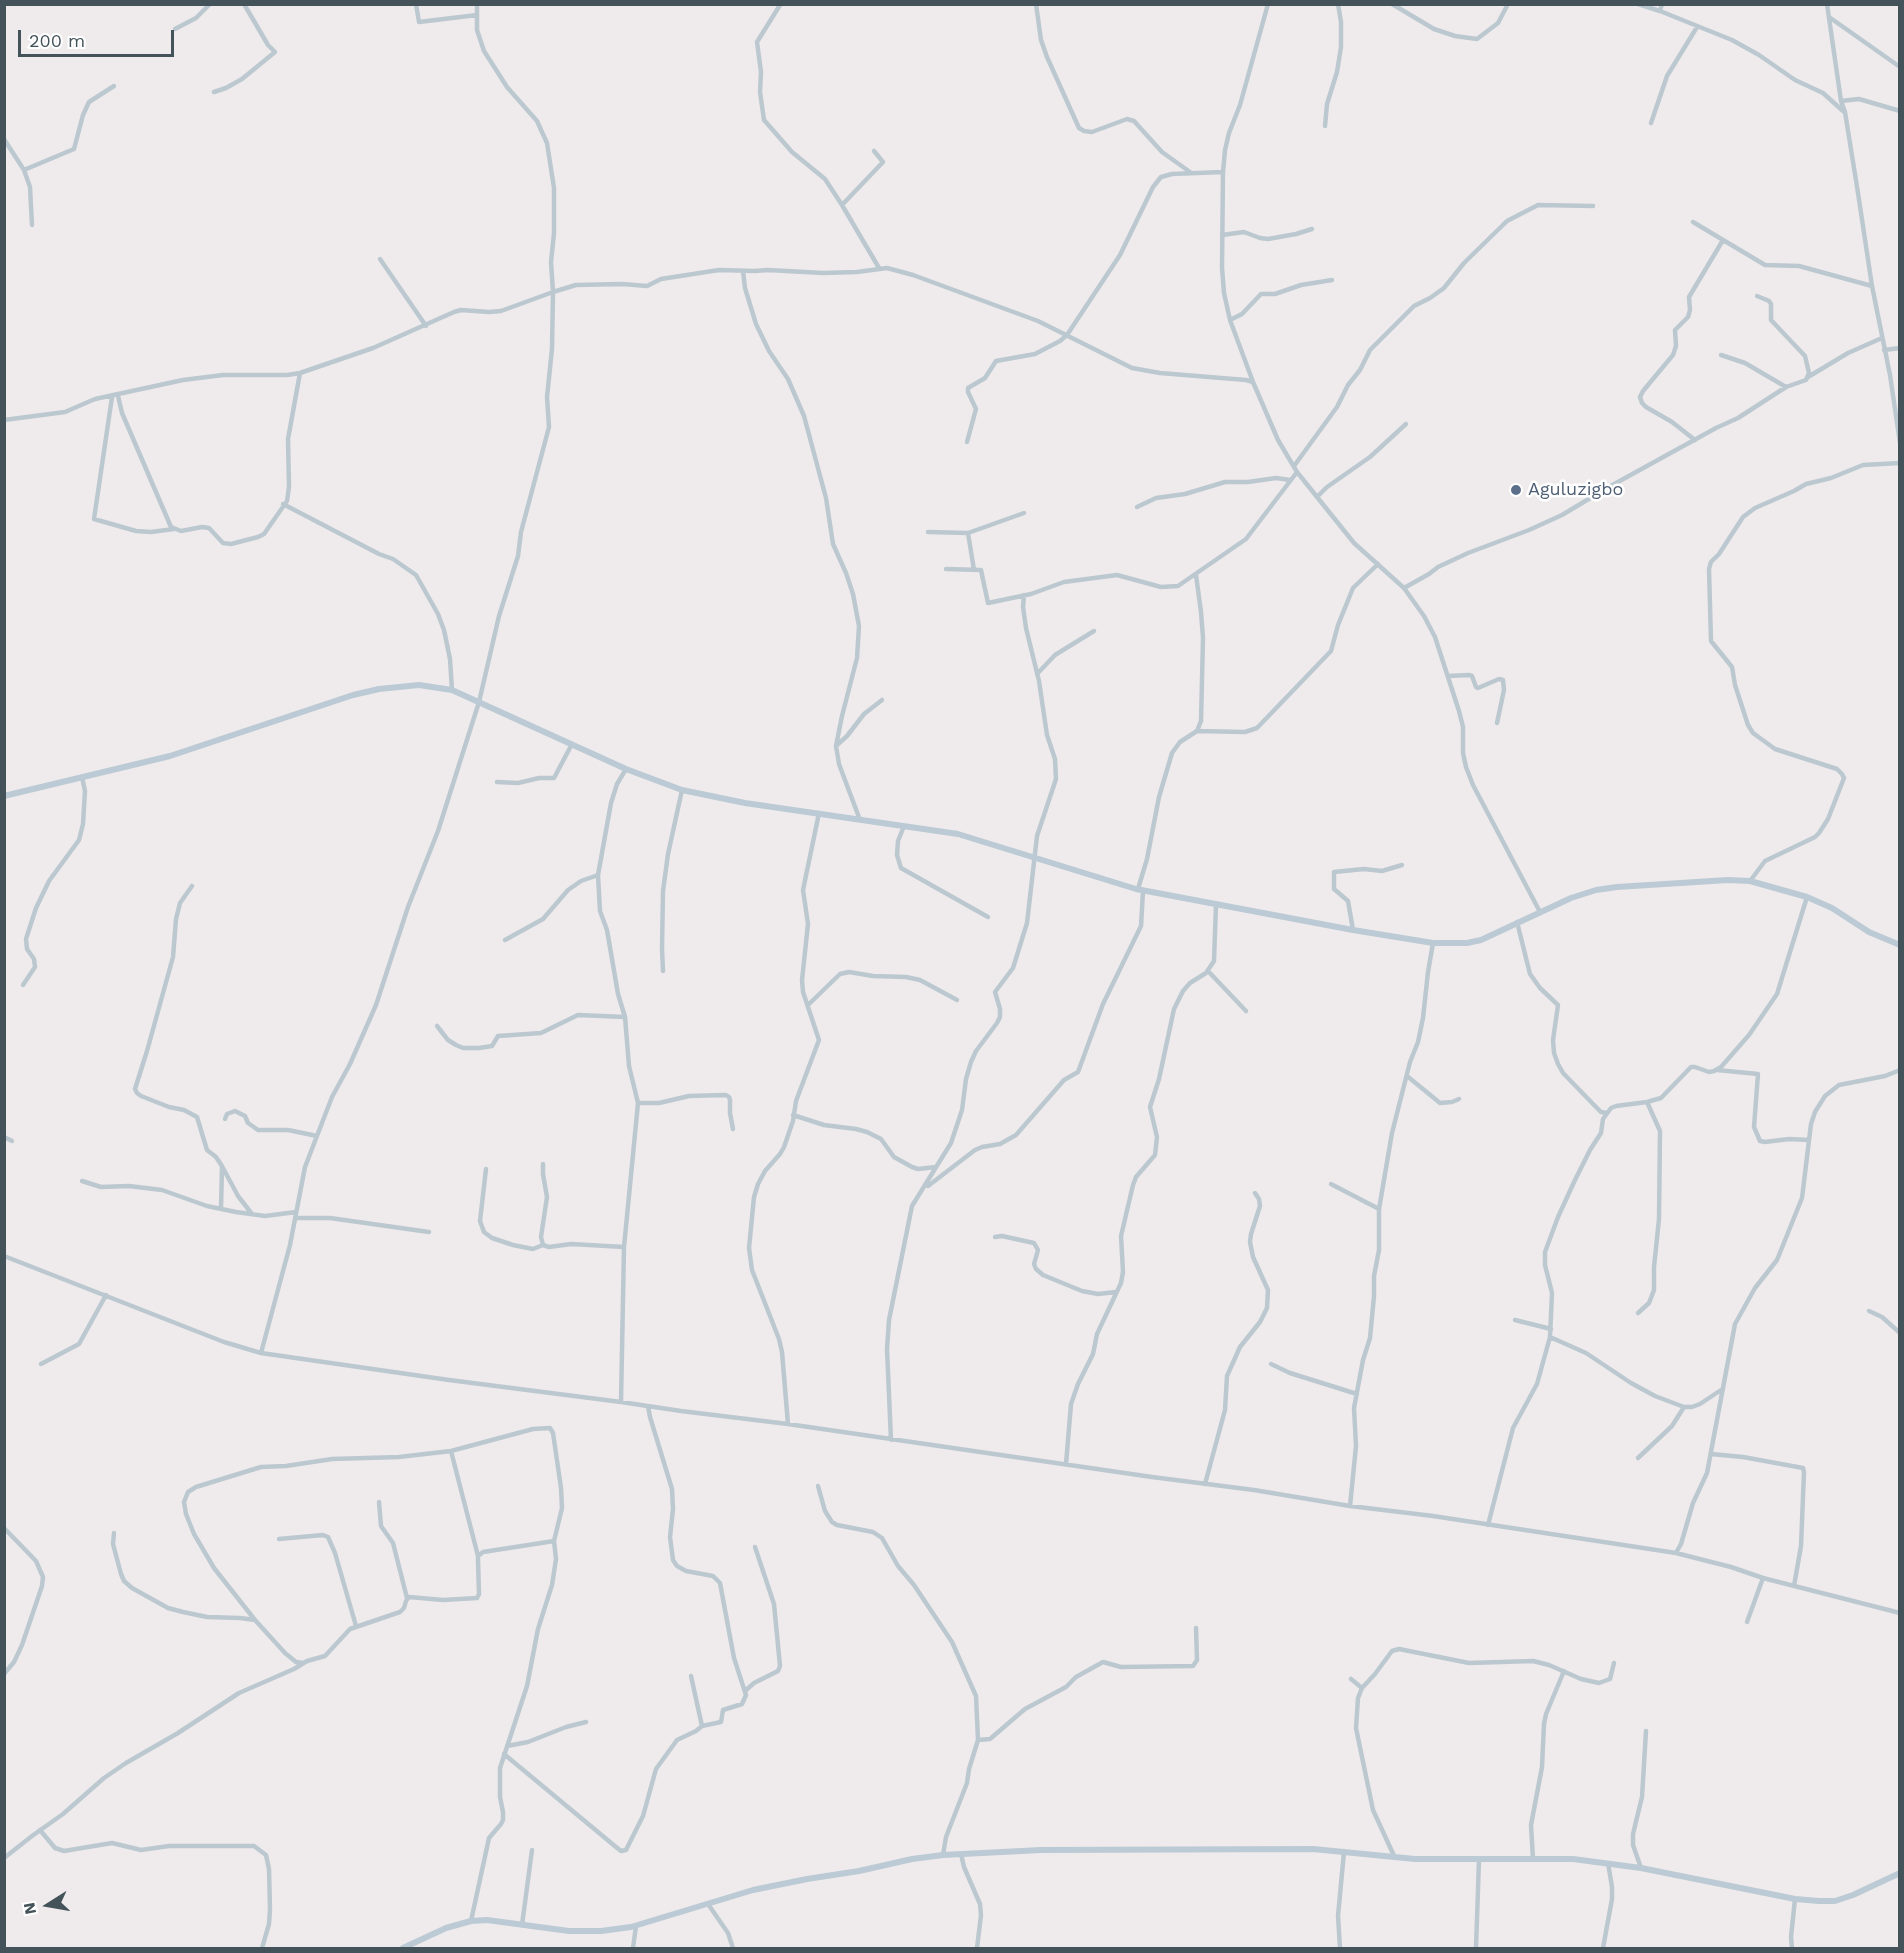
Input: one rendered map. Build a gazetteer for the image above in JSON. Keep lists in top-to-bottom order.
{
  "places": ["Aguluzigbo"],
  "scale_bar": "200 m",
  "north": "left"
}
